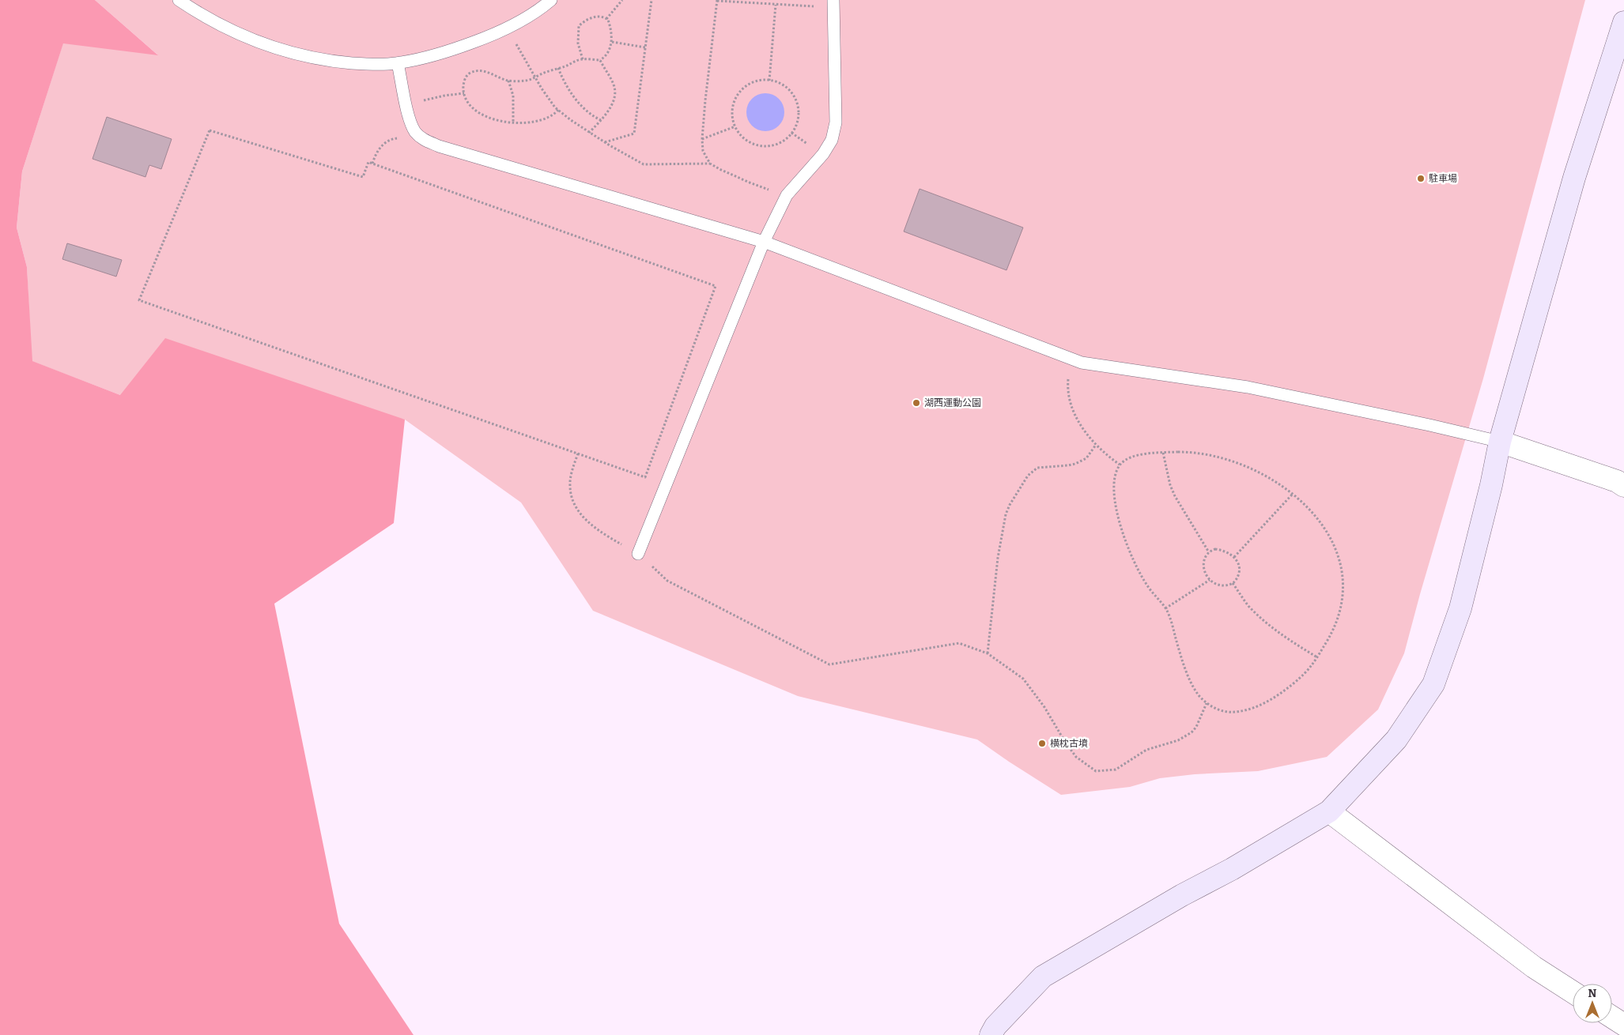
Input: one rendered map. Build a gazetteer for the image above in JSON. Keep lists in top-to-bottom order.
{
  "places": ["駐車場", "湖西運動公園", "横枕古墳"],
  "north": "top"
}
